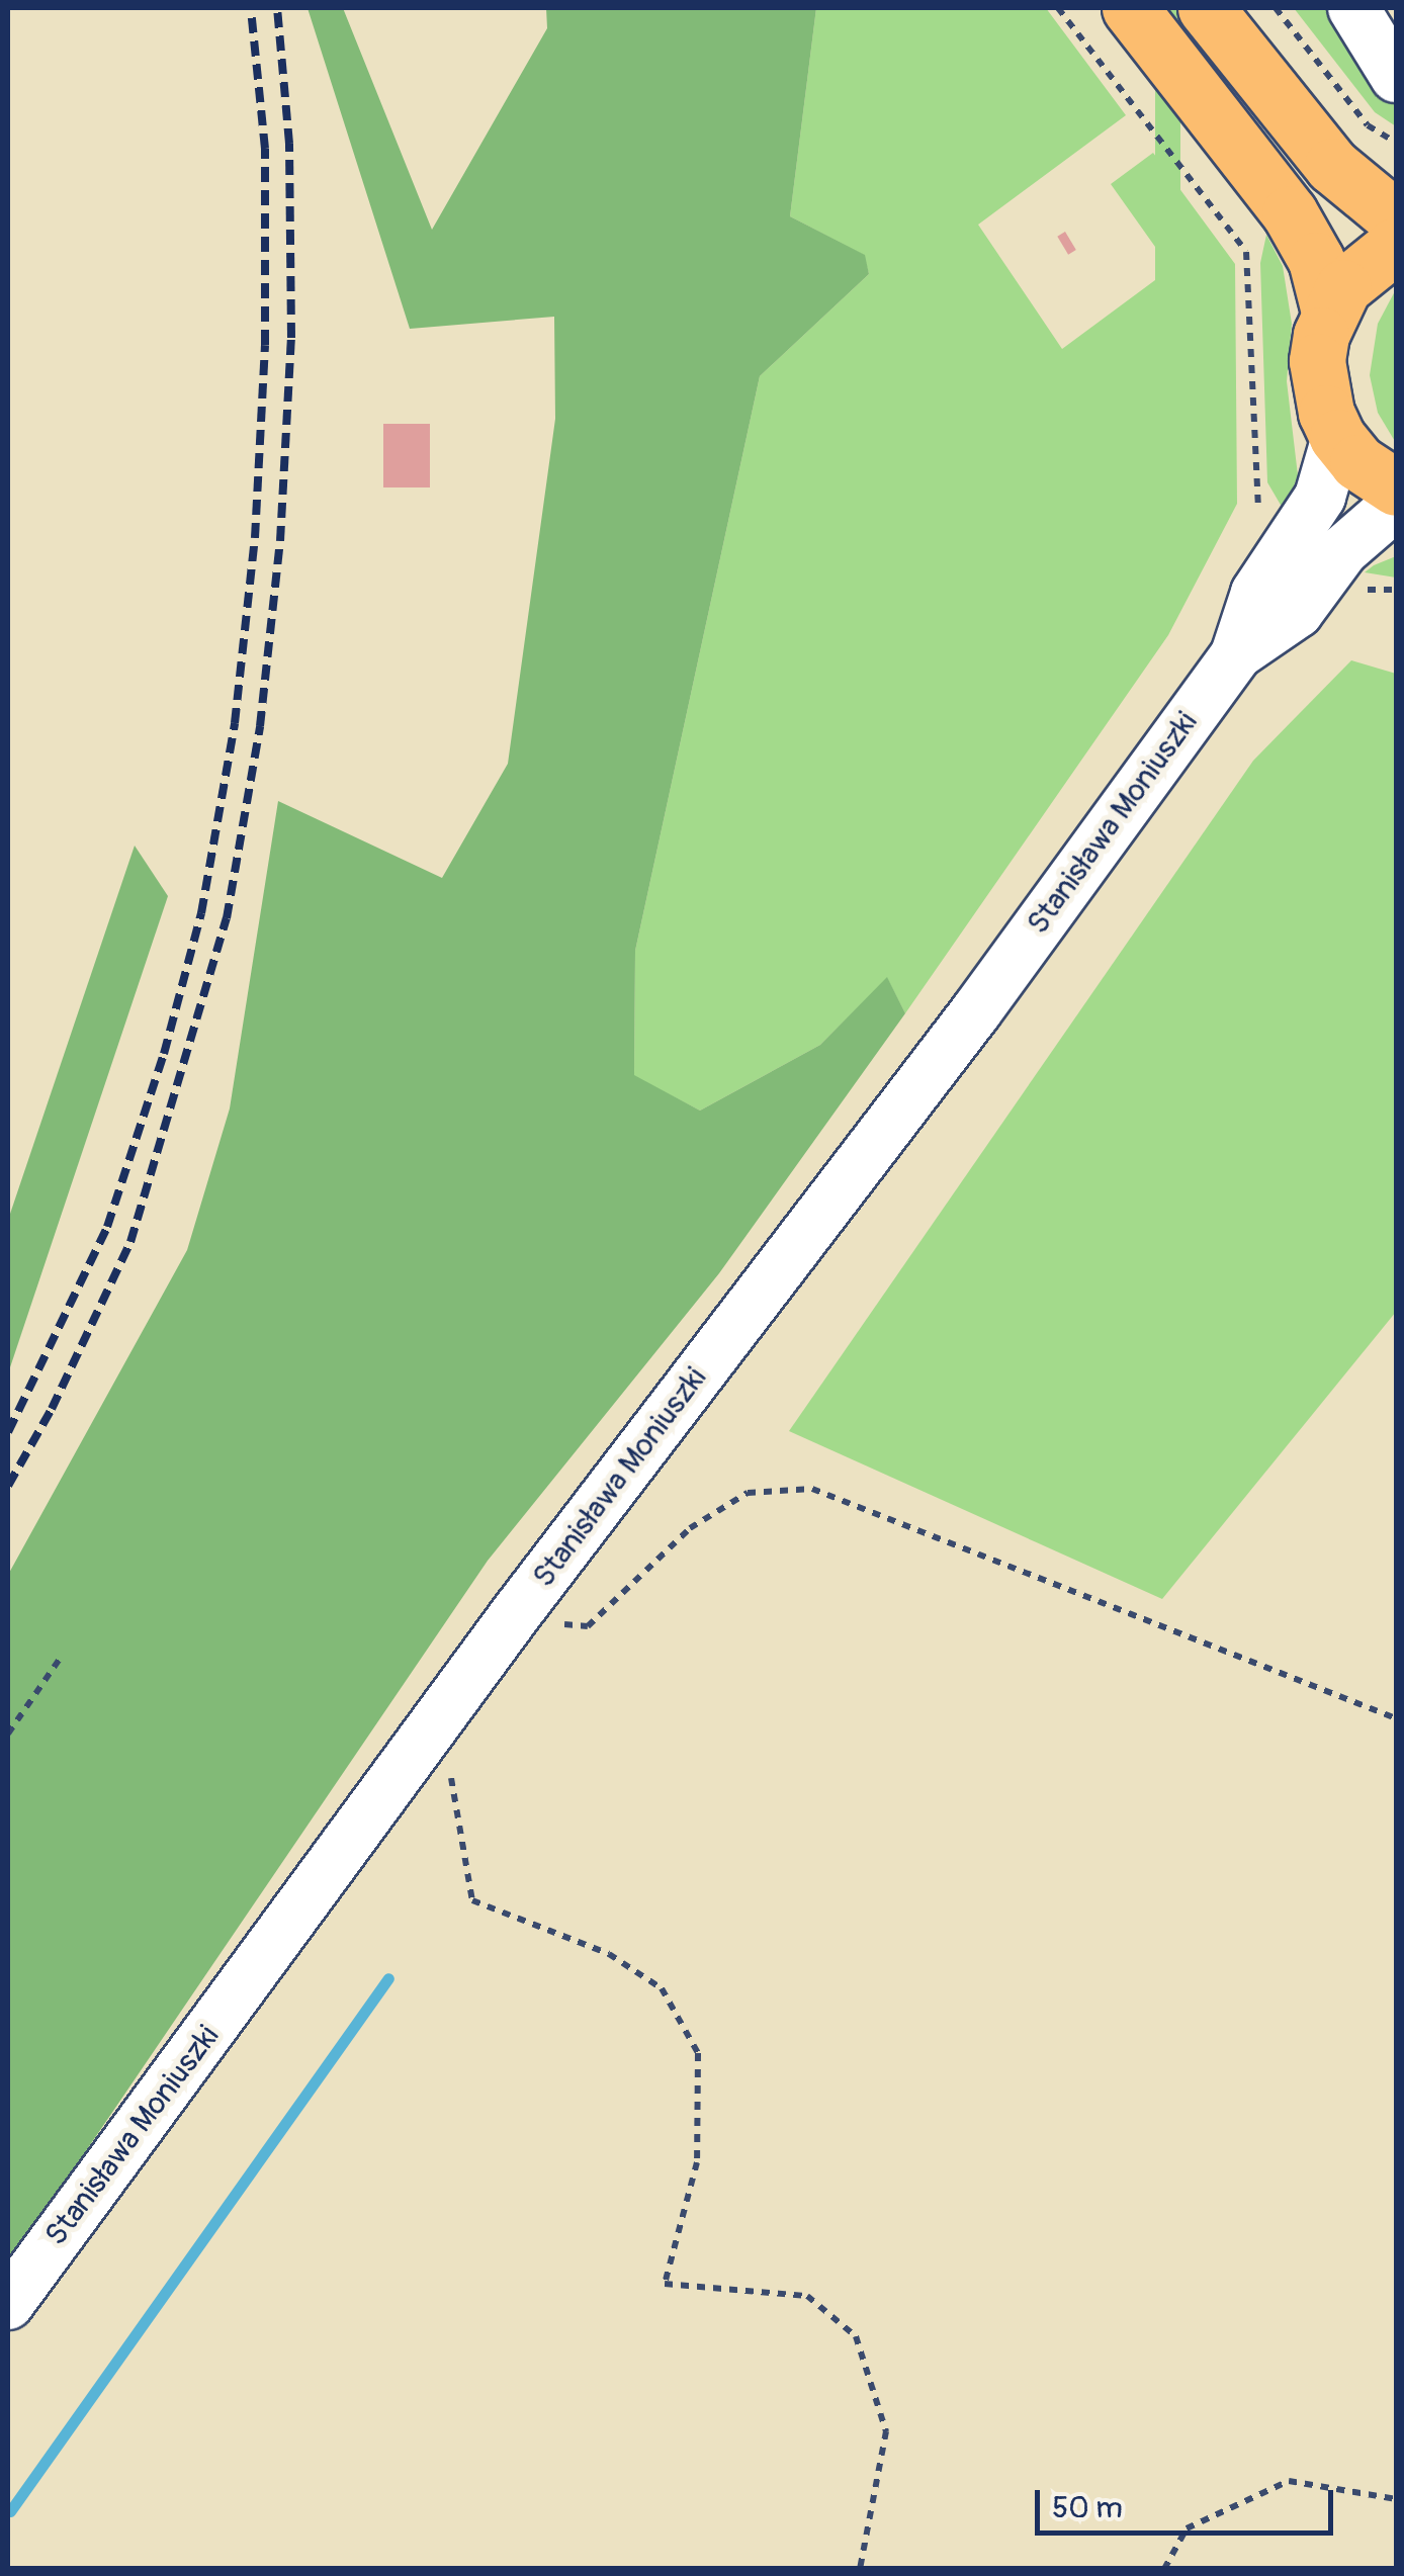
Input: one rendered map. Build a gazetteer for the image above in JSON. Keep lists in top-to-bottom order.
{
  "streets": {
    "street": ["Stanisława Moniuszki"]
  },
  "scale_bar": "50 m"
}
